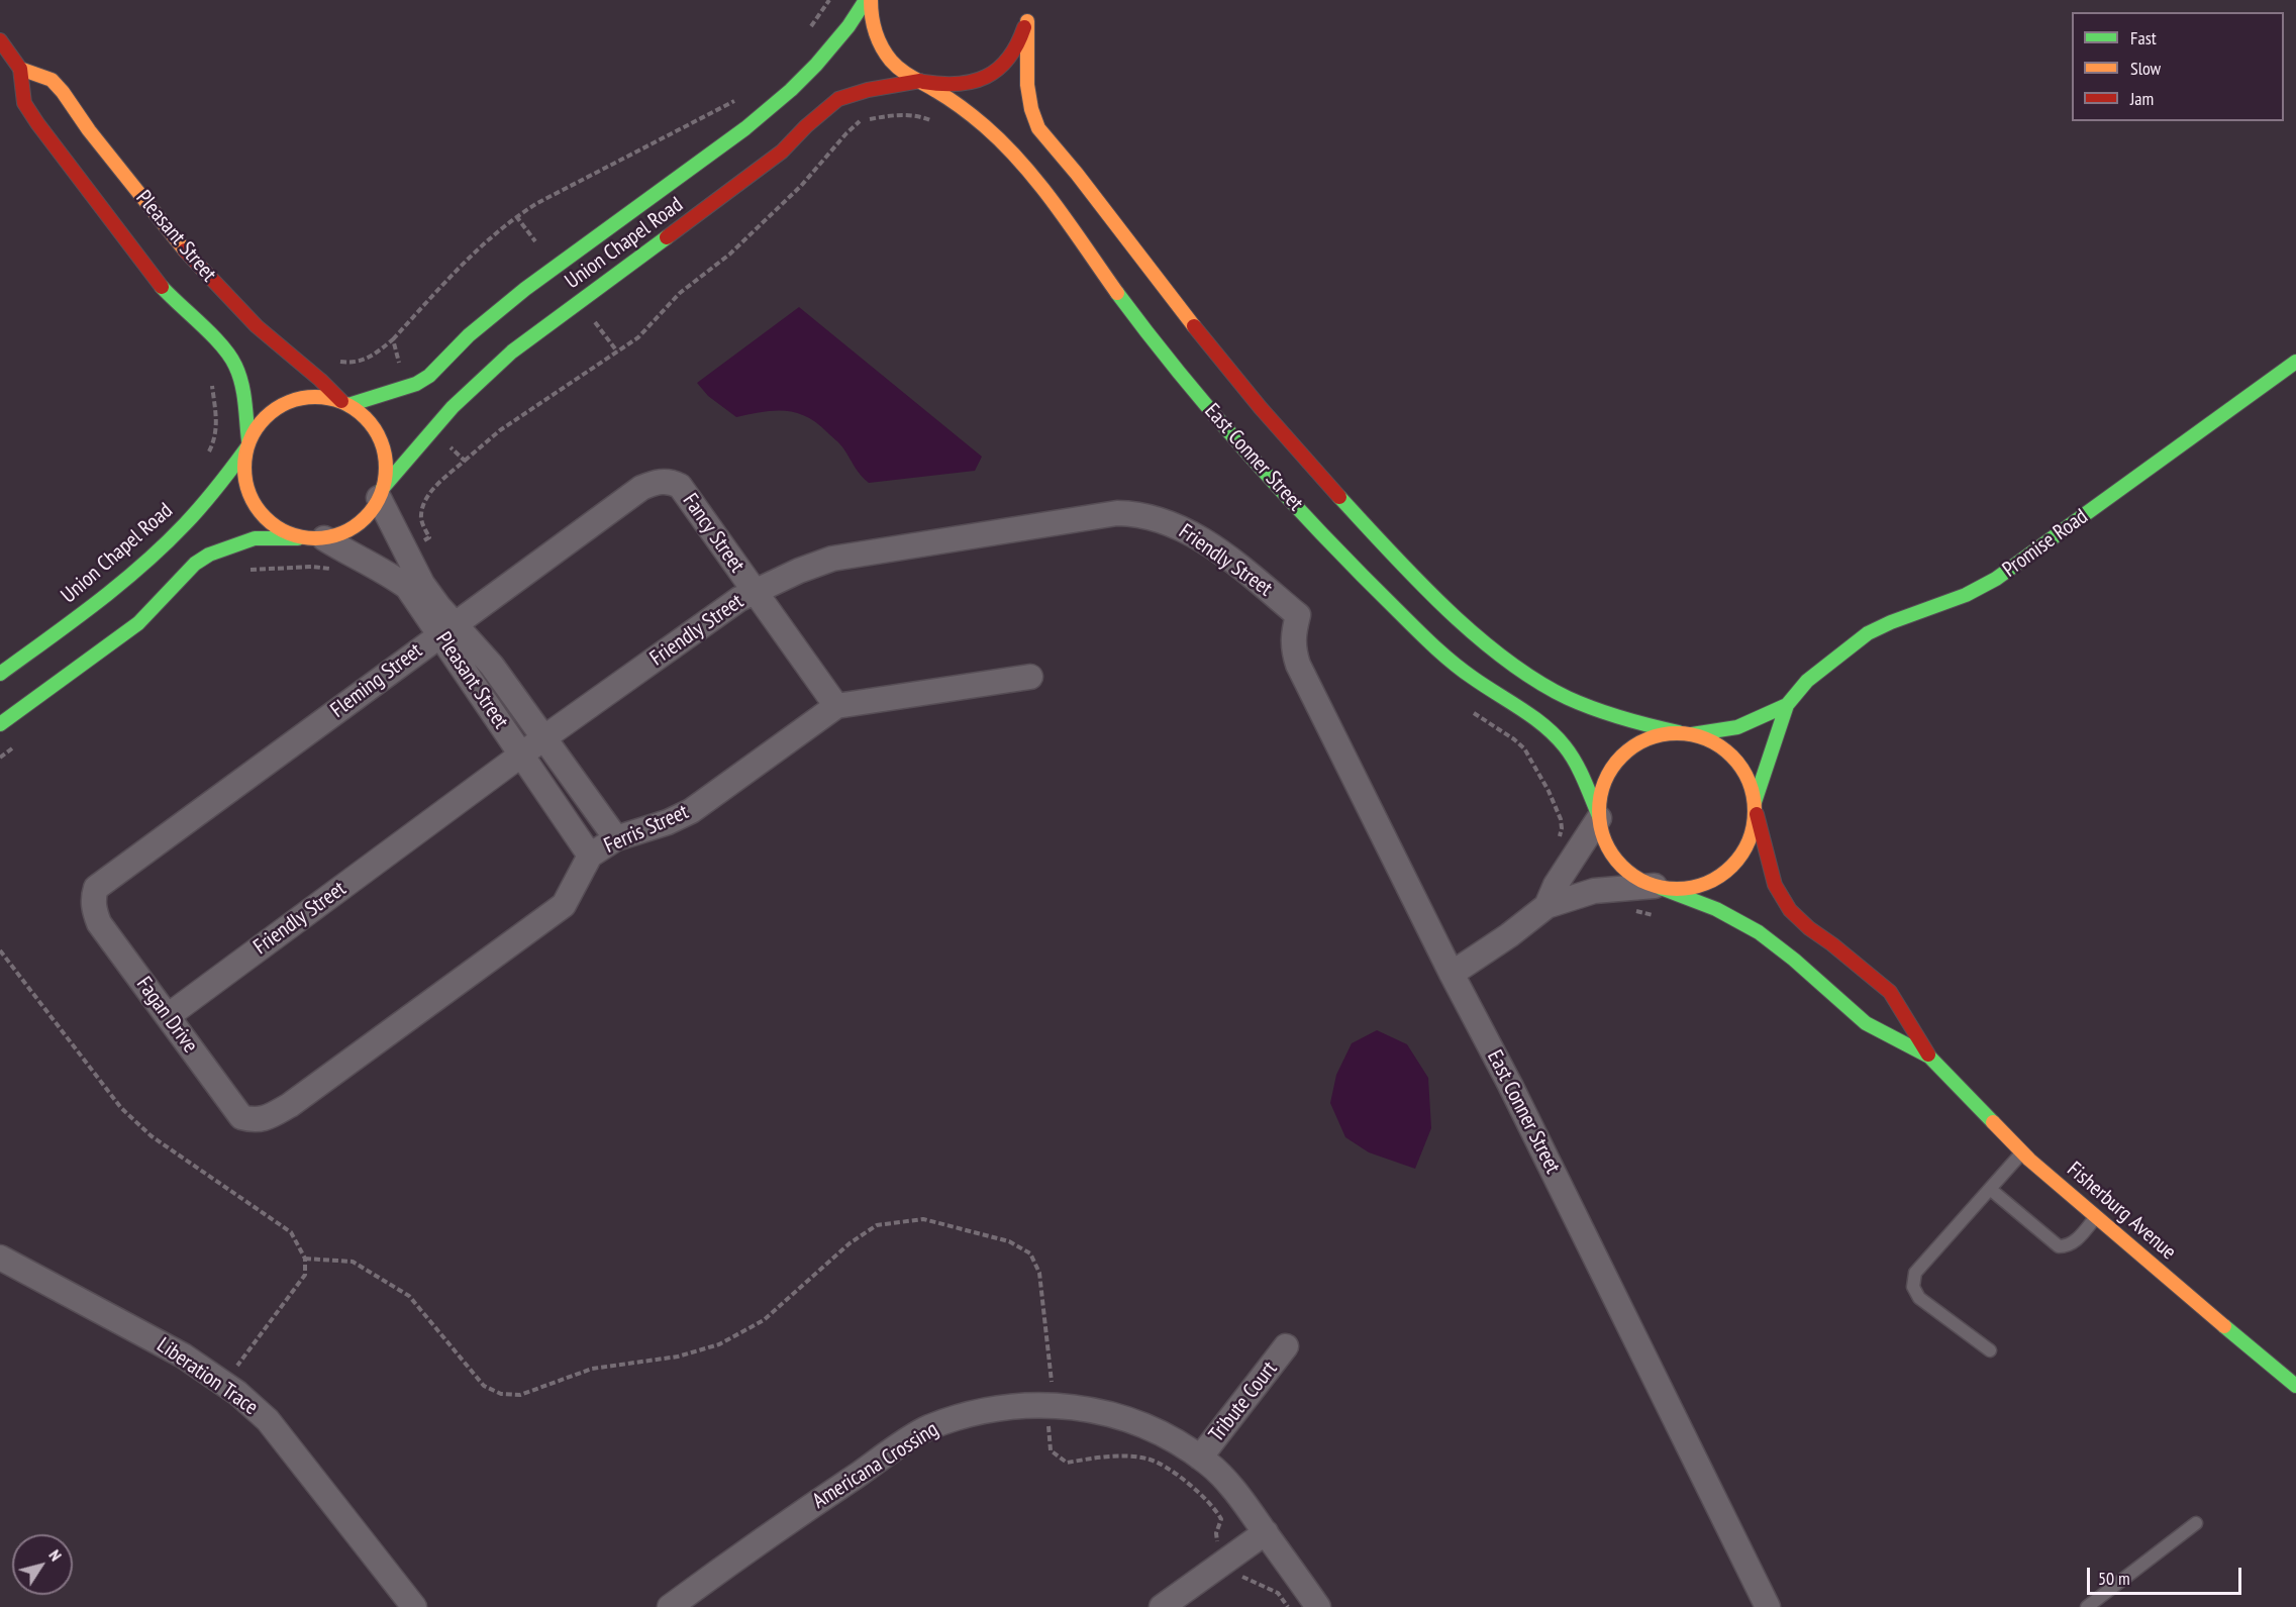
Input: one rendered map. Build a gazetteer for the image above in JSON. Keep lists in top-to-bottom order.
{
  "streets": {
    "main road": [
      "Pleasant Street",
      "Union Chapel Road",
      "East Conner Street",
      "Promise Road",
      "Fisherburg Avenue"
    ],
    "street": [
      "Fancy Street",
      "Friendly Street",
      "Fleming Street",
      "Ferris Street",
      "Fagan Drive",
      "Liberation Trace",
      "Tribute Court",
      "Americana Crossing"
    ]
  },
  "crossings": [
    ["Pleasant Street", "Union Chapel Road"],
    ["Pleasant Street", "Friendly Street"],
    ["Pleasant Street", "Fleming Street"],
    ["Pleasant Street", "Ferris Street"],
    ["Union Chapel Road", "East Conner Street"],
    ["East Conner Street", "Promise Road"],
    ["East Conner Street", "Friendly Street"],
    ["East Conner Street", "Fisherburg Avenue"],
    ["Fancy Street", "Friendly Street"],
    ["Fancy Street", "Fleming Street"],
    ["Fancy Street", "Ferris Street"],
    ["Promise Road", "Fisherburg Avenue"],
    ["Friendly Street", "Fagan Drive"],
    ["Fleming Street", "Fagan Drive"],
    ["Ferris Street", "Fagan Drive"],
    ["Tribute Court", "Americana Crossing"]
  ],
  "legend": ["Fast", "Slow", "Jam"],
  "scale_bar": "50 m",
  "north": "top right"
}
